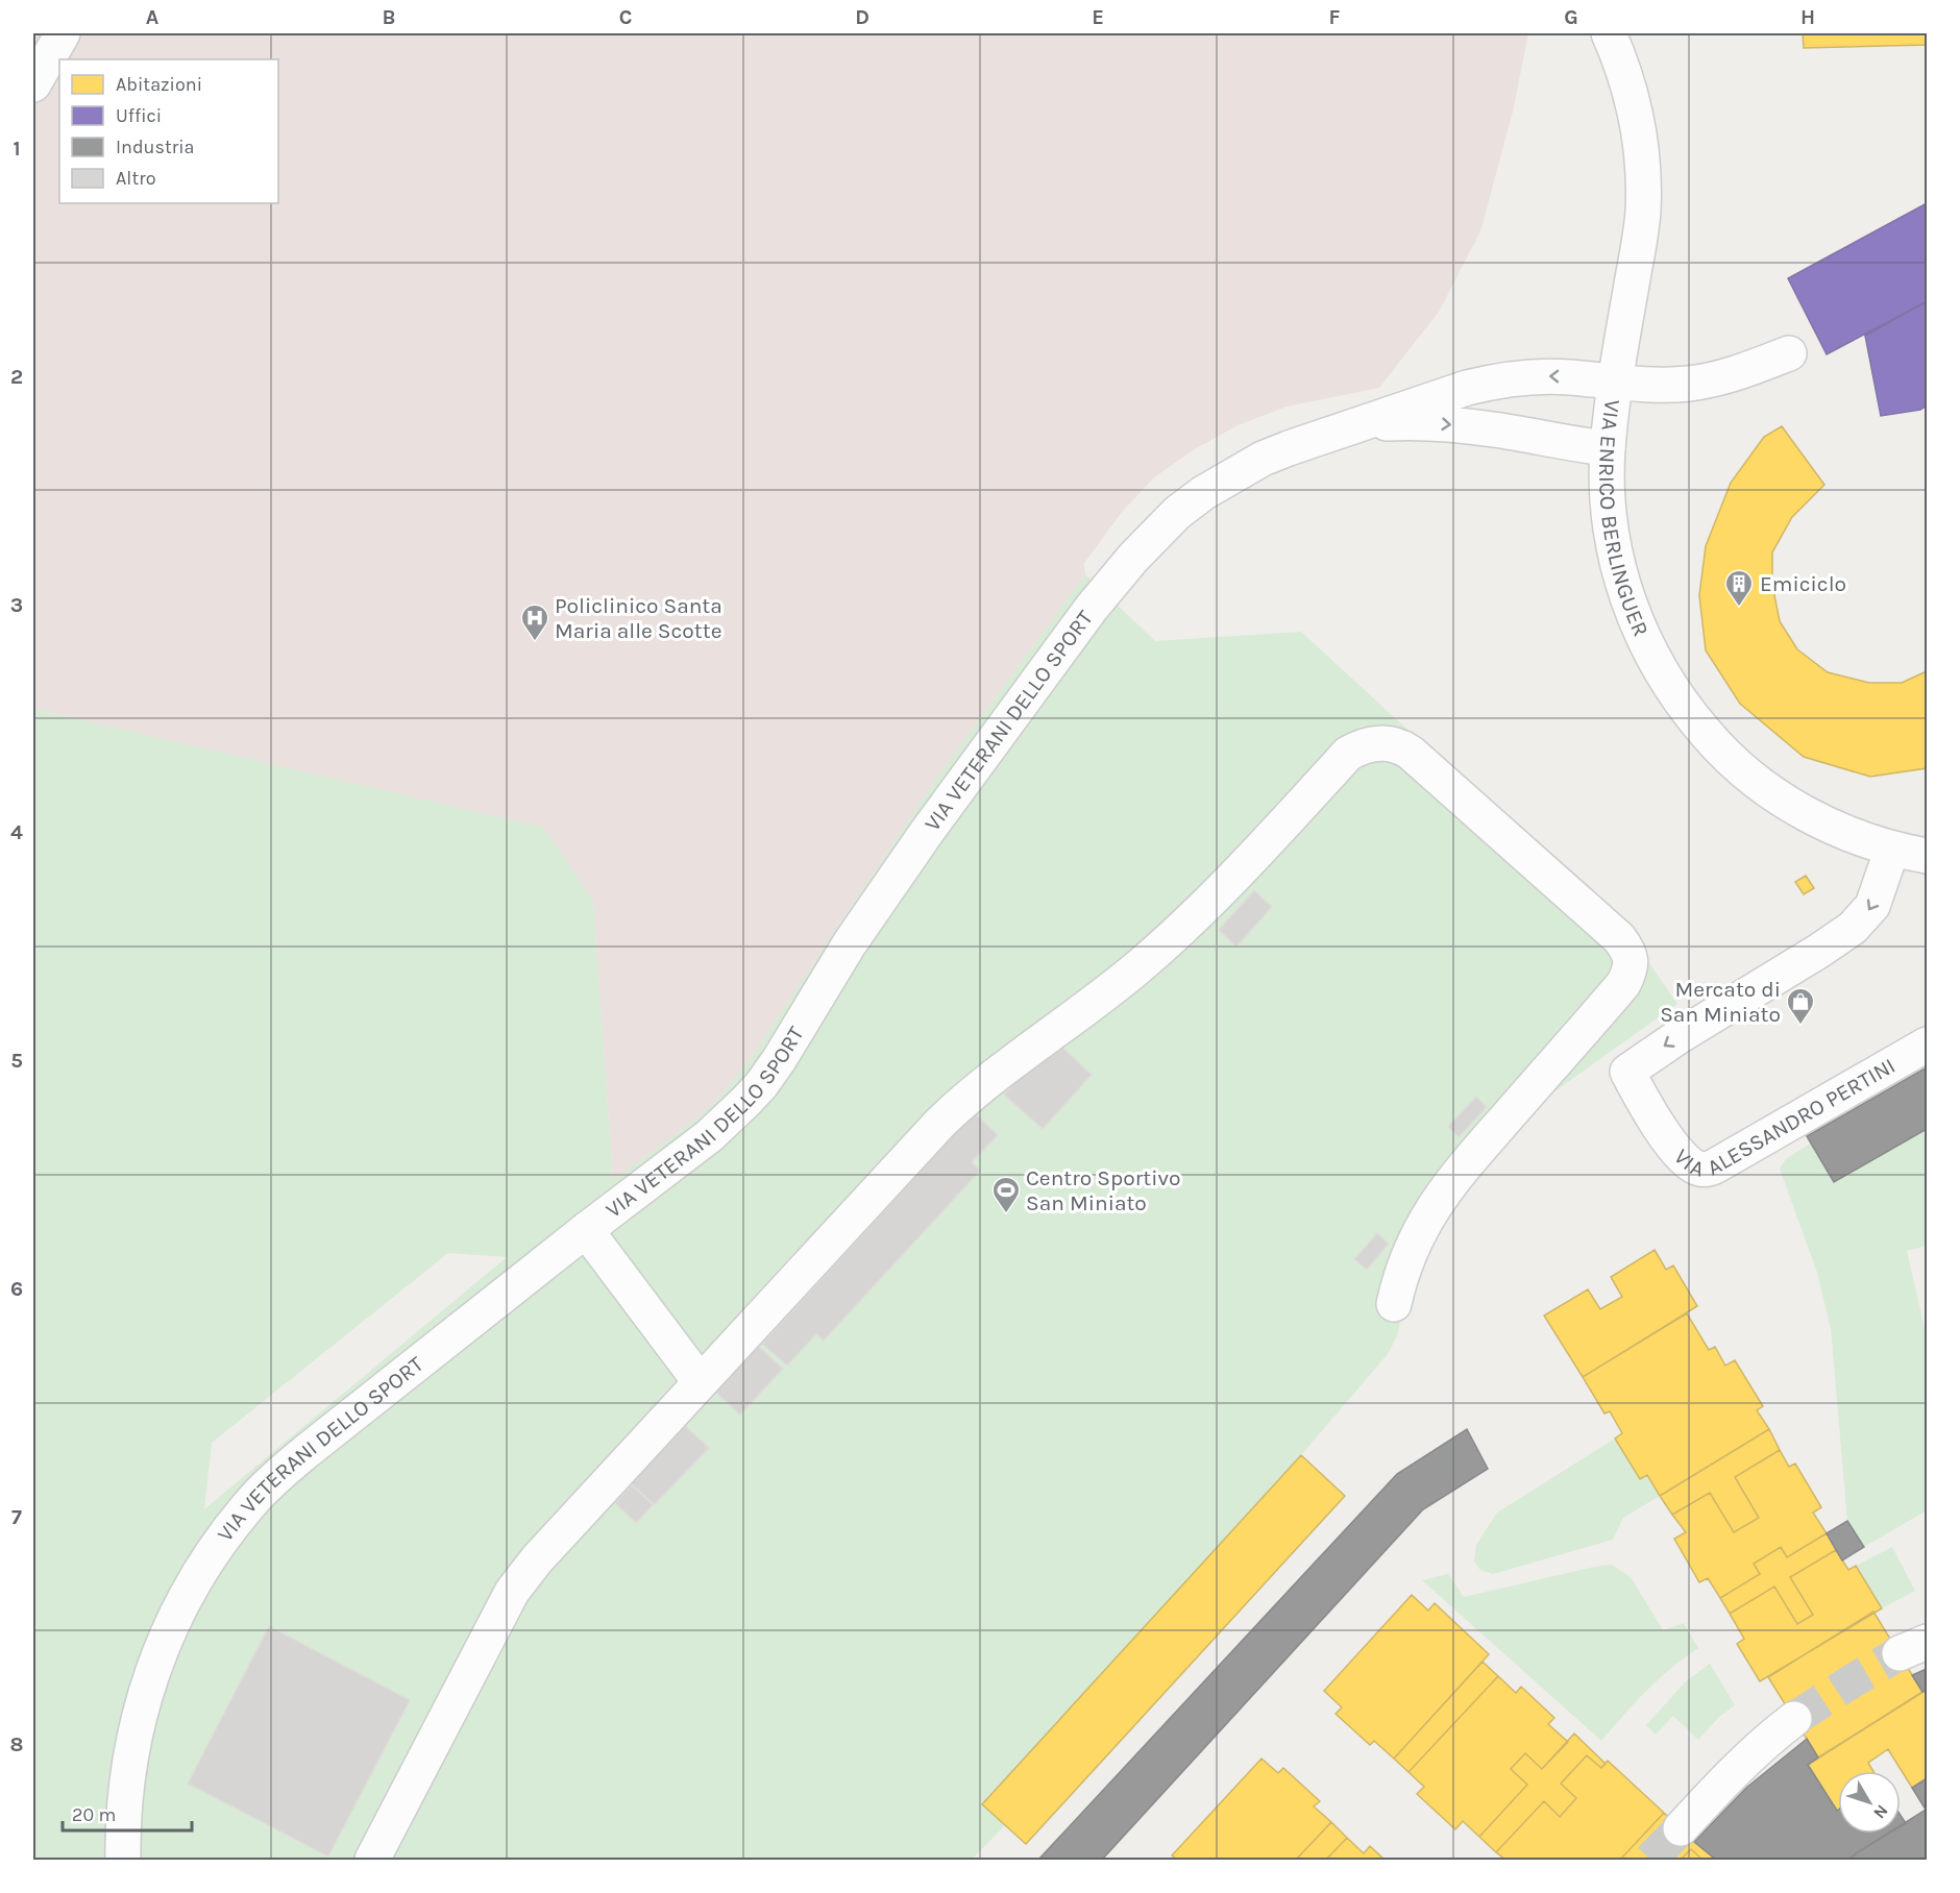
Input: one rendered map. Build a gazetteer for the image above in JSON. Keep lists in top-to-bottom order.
{
  "streets": {
    "street": ["VIA ENRICO BERLINGUER", "VIA VETERANI DELLO SPORT", "VIA ALESSANDRO PERTINI"]
  },
  "crossings": [
    ["VIA ENRICO BERLINGUER", "VIA VETERANI DELLO SPORT"],
    ["VIA ENRICO BERLINGUER", "VIA ALESSANDRO PERTINI"]
  ],
  "places": {
    "building": ["Emiciclo"],
    "hospital": ["Policlinico Santa Maria alle Scotte"],
    "shop": ["Mercato di San Miniato"],
    "sports": ["Centro Sportivo San Miniato"]
  },
  "legend": [
    "Abitazioni",
    "Uffici",
    "Industria",
    "Altro"
  ],
  "scale_bar": "20 m",
  "north": "bottom right",
  "grid": {
    "columns": [
      "A",
      "B",
      "C",
      "D",
      "E",
      "F",
      "G",
      "H"
    ],
    "rows": [
      "1",
      "2",
      "3",
      "4",
      "5",
      "6",
      "7",
      "8"
    ]
  }
}
